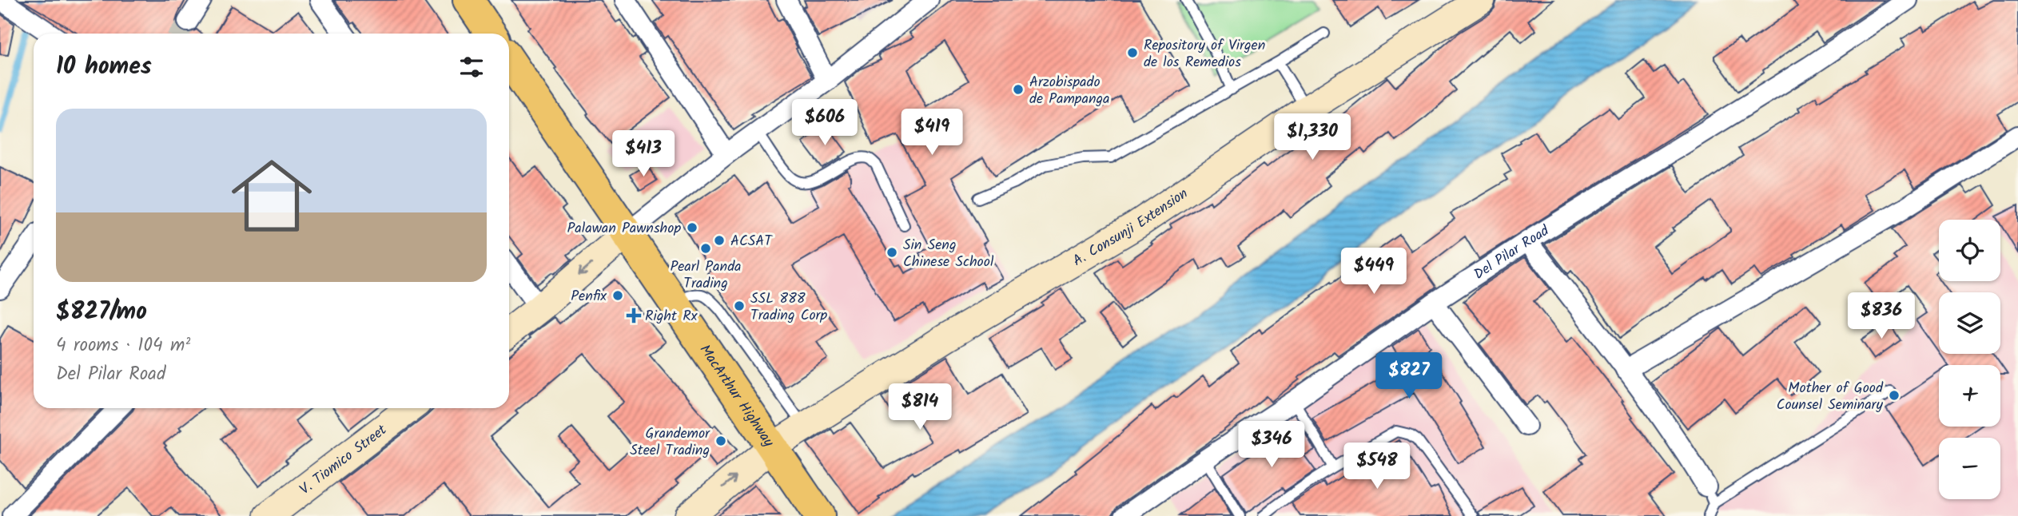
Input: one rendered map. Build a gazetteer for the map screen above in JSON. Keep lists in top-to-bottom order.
{
  "streets": {
    "highway": ["MacArthur Highway"],
    "main road": ["A. Consunji Extension", "V. Tiomico Street"],
    "street": ["Del Pilar Road"]
  },
  "crossings": [
    ["A. Consunji Extension", "MacArthur Highway"]
  ],
  "places": {
    "other": [
      "Repository of Virgen de los Remedios",
      "Arzobispado de Pampanga",
      "Palawan Pawnshop",
      "ACSAT",
      "Pearl Panda Trading",
      "Sin Seng Chinese School",
      "Penfix",
      "SSL 888 Trading Corp",
      "Mother of Good Counsel Seminary",
      "Grandemor Steel Trading"
    ],
    "health": ["Right Rx"]
  },
  "page": {
    "heading": "10 homes",
    "price": [
      "$606",
      "$419",
      "$1,330",
      "$413",
      "$449",
      "$836",
      "$827",
      "$814",
      "$346",
      "$548"
    ],
    "list": [
      {
        "name": "$827/mo",
        "note": "4 rooms · 104 m² · Del Pilar Road"
      }
    ],
    "map_buttons": ["+", "−"]
  }
}
